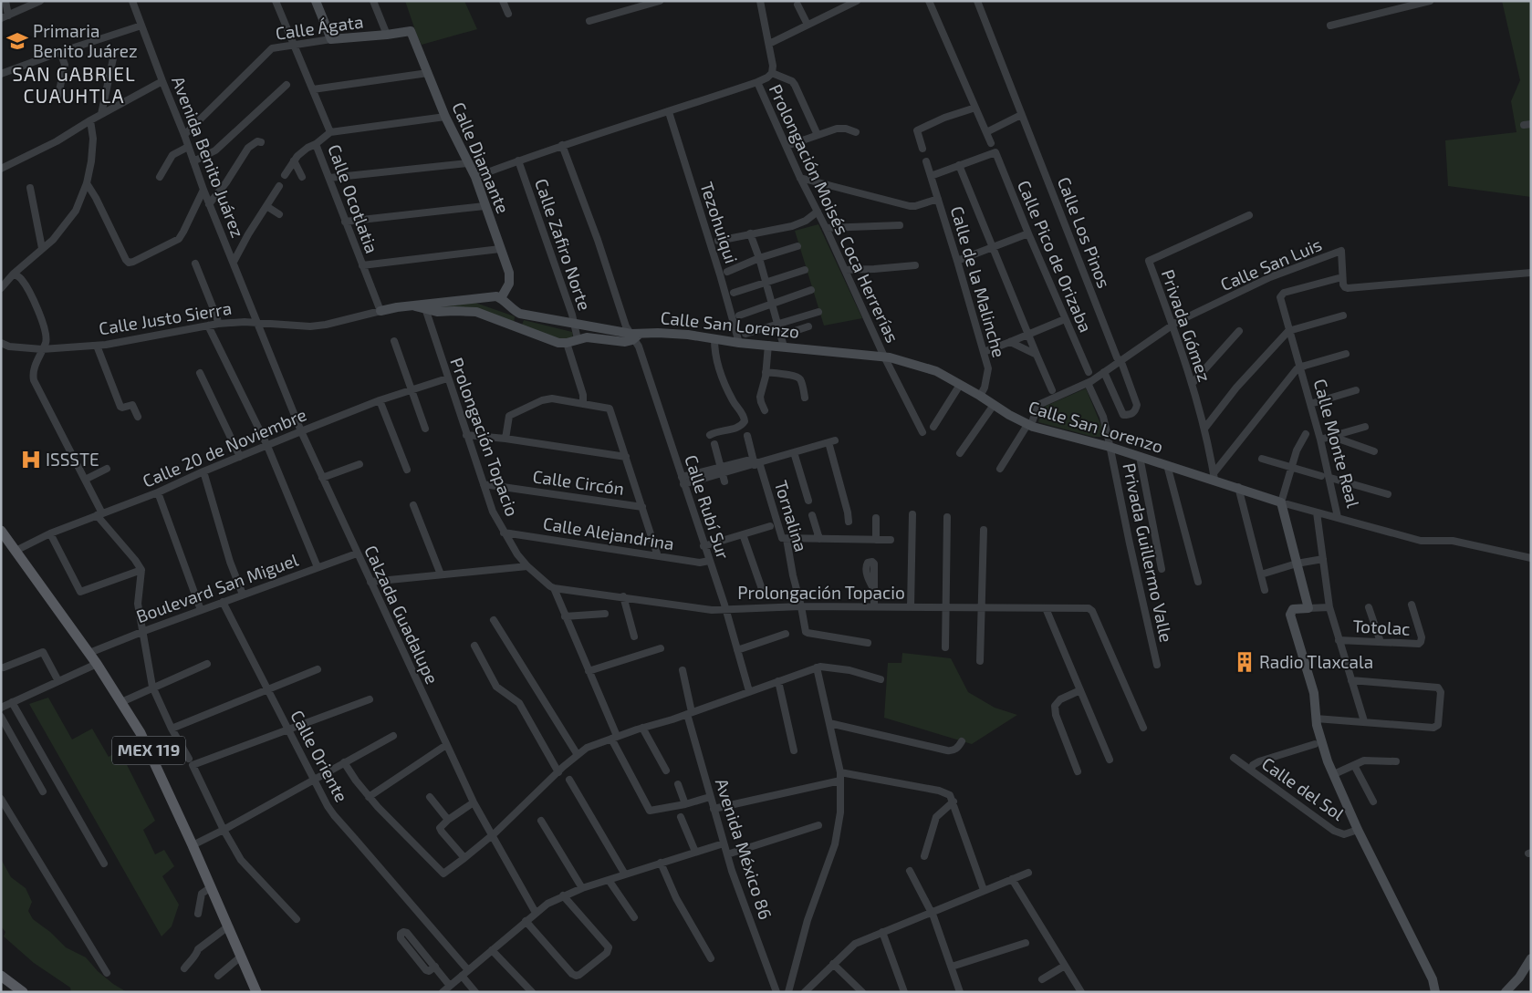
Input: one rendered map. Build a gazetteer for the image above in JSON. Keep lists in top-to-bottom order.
{
  "streets": {
    "main road": ["MEX 119"],
    "street": [
      "Calle Ágata",
      "Avenida Benito Juárez",
      "Calle Diamante",
      "Calle Ocotlatia",
      "Prolongación Moisés Coca Herrerías",
      "Tezohuiqui",
      "Calle Los Pinos",
      "Calle Zafiro Norte",
      "Calle Pico de Orizaba",
      "Calle San Luis",
      "Calle de la Malinche",
      "Calle Justo Sierra",
      "Calle San Lorenzo",
      "Privada Gómez",
      "Prolongación Topacio",
      "Calle Monte Real",
      "Calle 20 de Noviembre",
      "Calle Circón",
      "Calle Rubí Sur",
      "Tornalina",
      "Calle Alejandrina",
      "Privada Guillermo Valle",
      "Boulevard San Miguel",
      "Calzada Guadalupe",
      "Totolac",
      "Calle Oriente",
      "Calle del Sol",
      "Avenida México 86"
    ]
  },
  "crossings": [
    ["Calle Ágata", "Avenida Benito Juárez"],
    ["Calle Ágata", "Calle Diamante"],
    ["Calle Ágata", "Calle Ocotlatia"],
    ["Avenida Benito Juárez", "Calle Justo Sierra"],
    ["Avenida Benito Juárez", "Calzada Guadalupe"],
    ["Calle Ocotlatia", "Calle Justo Sierra"],
    ["Prolongación Moisés Coca Herrerías", "Calle San Lorenzo"],
    ["Tezohuiqui", "Calle San Lorenzo"],
    ["Calle Los Pinos", "Calle San Luis"],
    ["Calle San Luis", "Calle San Lorenzo"],
    ["Calle San Luis", "Privada Gómez"],
    ["Calle San Luis", "Privada Guillermo Valle"],
    ["Calle de la Malinche", "Calle San Lorenzo"],
    ["Calle Justo Sierra", "Prolongación Topacio"],
    ["Calle Justo Sierra", "Calzada Guadalupe"],
    ["Calle San Lorenzo", "Privada Gómez"],
    ["Calle San Lorenzo", "Calle Rubí Sur"],
    ["Calle San Lorenzo", "Privada Guillermo Valle"],
    ["Prolongación Topacio", "Calle 20 de Noviembre"],
    ["Prolongación Topacio", "Calle Circón"],
    ["Prolongación Topacio", "Calle Rubí Sur"],
    ["Prolongación Topacio", "Tornalina"],
    ["Prolongación Topacio", "Calle Alejandrina"],
    ["Calle 20 de Noviembre", "Calzada Guadalupe"],
    ["Calle 20 de Noviembre", "MEX 119"],
    ["Calle Rubí Sur", "Calle Alejandrina"],
    ["Boulevard San Miguel", "Calzada Guadalupe"],
    ["Boulevard San Miguel", "MEX 119"],
    ["Boulevard San Miguel", "Calle Oriente"]
  ],
  "districts": ["SAN GABRIEL CUAUHTLA"],
  "places": {
    "school or university": ["Primaria Benito Juárez"],
    "hospital": ["ISSSTE"],
    "building": ["Radio Tlaxcala"]
  }
}
